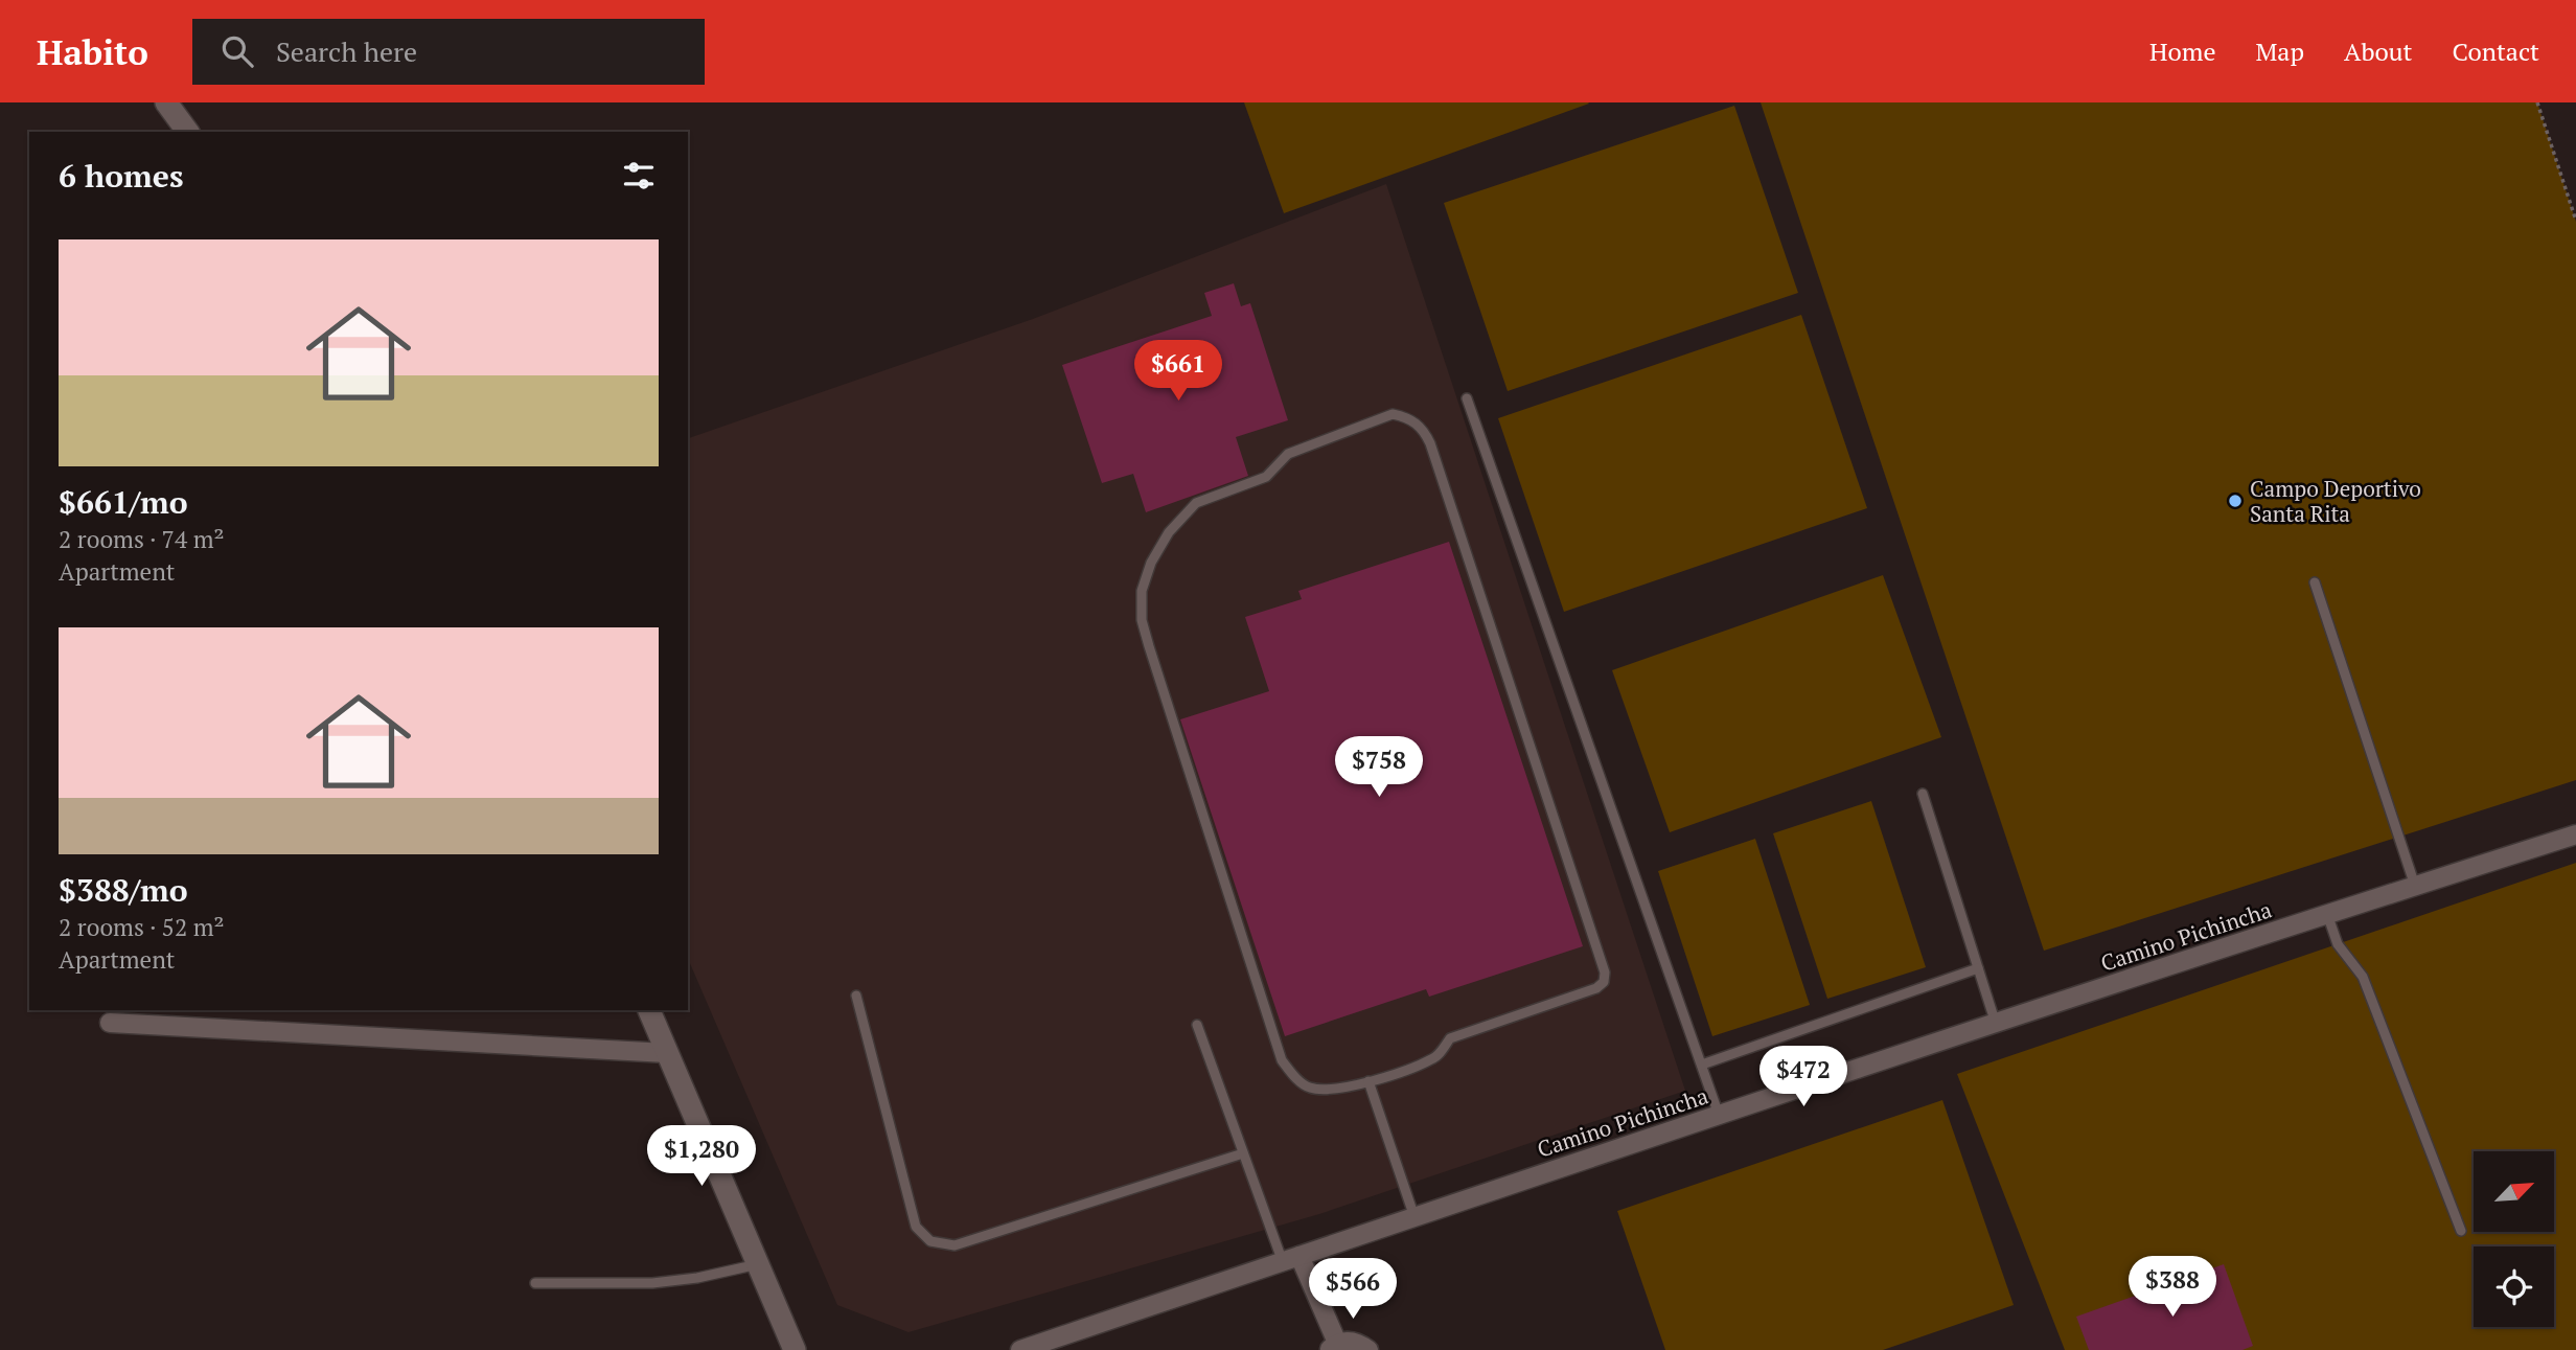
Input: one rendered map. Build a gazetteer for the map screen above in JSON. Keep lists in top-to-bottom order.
{
  "streets": {
    "street": ["Camino Pichincha"]
  },
  "places": ["Campo Deportivo Santa Rita"],
  "north": "top right",
  "page": {
    "header": "Habito",
    "search": "Search here",
    "nav": [
      "Home",
      "Map",
      "About",
      "Contact"
    ],
    "heading": "6 homes",
    "list": [
      {
        "name": "$661/mo",
        "note": "2 rooms · 74 m² · Apartment"
      },
      {
        "name": "$388/mo",
        "note": "2 rooms · 52 m² · Apartment"
      }
    ],
    "price": [
      "$661",
      "$758",
      "$472",
      "$1,280",
      "$388",
      "$566"
    ]
  }
}
